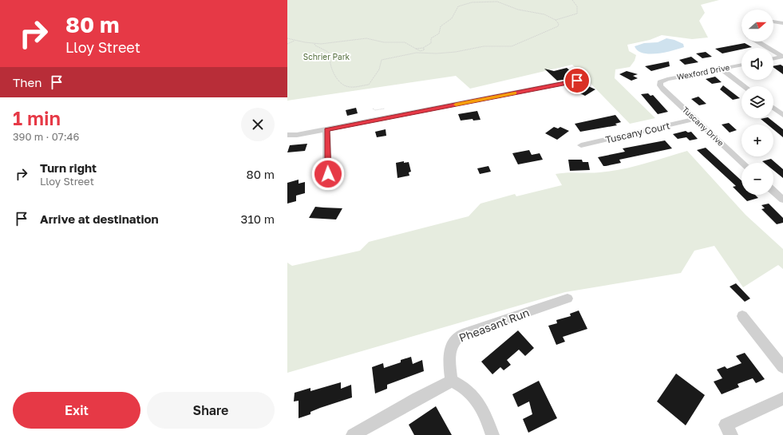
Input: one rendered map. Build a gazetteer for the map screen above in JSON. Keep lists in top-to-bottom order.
{
  "streets": {
    "street": [
      "Wexford Drive",
      "Tuscany Drive",
      "Tuscany Court",
      "Pheasant Run"
    ]
  },
  "crossings": [
    ["Wexford Drive", "Tuscany Drive"],
    ["Tuscany Drive", "Tuscany Court"]
  ],
  "parks": ["Schrier Park"],
  "north": "right",
  "page": {
    "turn": ["80 m", "Lloy Street"],
    "map_buttons": ["+", "−"],
    "then": "Then",
    "heading": ["1 min", "390 m · 07:46"],
    "list": [
      {
        "name": "Turn right",
        "note": "Lloy Street",
        "value": "80 m"
      },
      {
        "name": "Arrive at destination",
        "value": "310 m"
      }
    ],
    "buttons": ["Exit", "Share"]
  }
}
